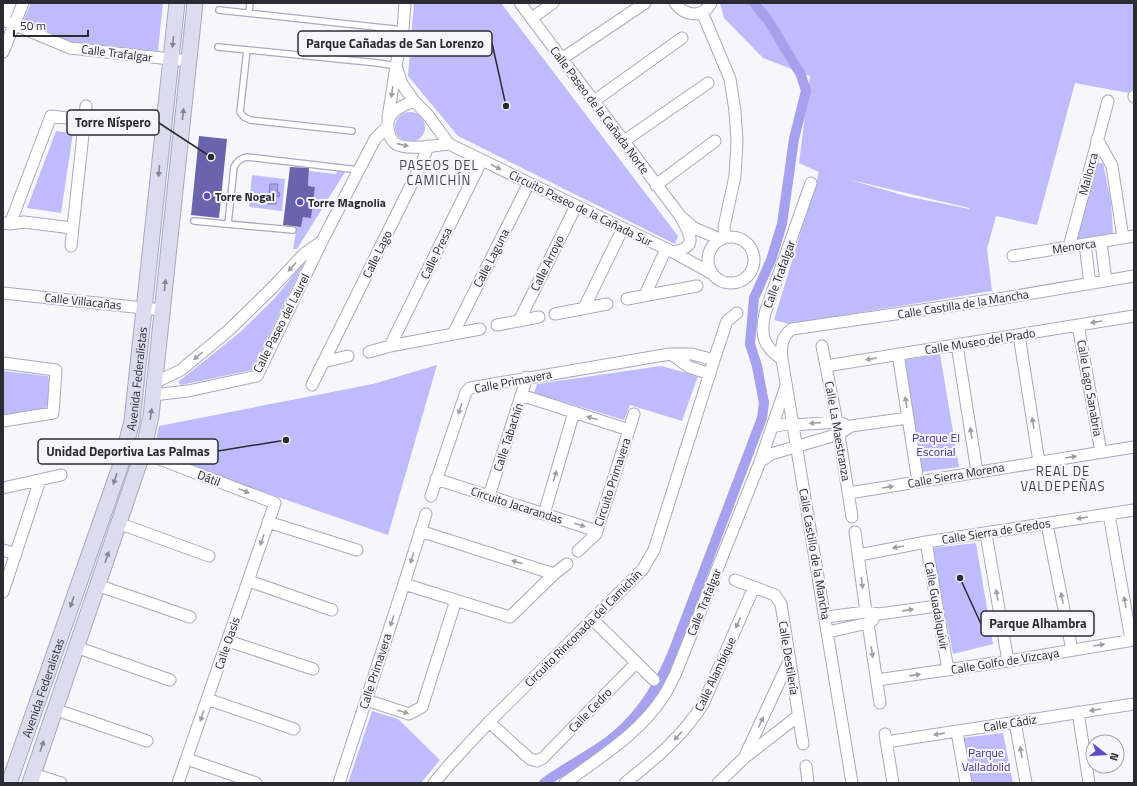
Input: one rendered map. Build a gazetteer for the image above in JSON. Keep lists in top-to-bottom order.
{
  "streets": {
    "street": [
      "Calle Trafalgar",
      "Calle Paseo de la Cañada Norte",
      "Mallorca",
      "Circuito Paseo de la Cañada Sur",
      "Menorca",
      "Calle Presa",
      "Calle Lago",
      "Calle Laguna",
      "Calle Arroyo",
      "Calle Villacañas",
      "Calle Castilla de la Mancha",
      "Calle Paseo del Laurel",
      "Calle Museo del Prado",
      "Avenida Federalistas",
      "Calle Primavera",
      "Calle Lago Sanabria",
      "Calle La Maestranza",
      "Calle Tabachín",
      "Calle Sierra Morena",
      "Dátil",
      "Circuito Primavera",
      "Circuito Jacarandas",
      "Calle Sierra de Gredos",
      "Calle Castillo de la Mancha",
      "Calle Guadalquivir",
      "Circuito Rinconada del Camichín",
      "Calle Oasis",
      "Calle Destilería",
      "Calle Golfo de Vizcaya",
      "Calle Alambique",
      "Calle Cedro",
      "Calle Cádiz"
    ]
  },
  "crossings": [
    ["Calle Trafalgar", "Avenida Federalistas"],
    ["Calle Trafalgar", "Calle Castillo de la Mancha"],
    ["Calle Paseo de la Cañada Norte", "Circuito Paseo de la Cañada Sur"],
    ["Mallorca", "Menorca"],
    ["Circuito Paseo de la Cañada Sur", "Calle Presa"],
    ["Circuito Paseo de la Cañada Sur", "Calle Laguna"],
    ["Circuito Paseo de la Cañada Sur", "Calle Arroyo"],
    ["Calle Villacañas", "Avenida Federalistas"],
    ["Calle Castilla de la Mancha", "Calle Castillo de la Mancha"],
    ["Calle Paseo del Laurel", "Avenida Federalistas"],
    ["Calle Museo del Prado", "Calle Lago Sanabria"],
    ["Calle Museo del Prado", "Calle La Maestranza"],
    ["Avenida Federalistas", "Dátil"],
    ["Calle Primavera", "Calle Tabachín"],
    ["Calle Primavera", "Circuito Jacarandas"],
    ["Calle Primavera", "Circuito Rinconada del Camichín"],
    ["Calle Lago Sanabria", "Calle Sierra Morena"],
    ["Calle La Maestranza", "Calle Sierra Morena"],
    ["Calle Tabachín", "Circuito Primavera"],
    ["Calle Tabachín", "Circuito Jacarandas"],
    ["Dátil", "Calle Oasis"],
    ["Circuito Primavera", "Circuito Jacarandas"],
    ["Calle Sierra de Gredos", "Calle Guadalquivir"],
    ["Calle Guadalquivir", "Calle Golfo de Vizcaya"],
    ["Circuito Rinconada del Camichín", "Calle Cedro"],
    ["Calle Destilería", "Calle Alambique"]
  ],
  "one_way": ["Calle Primavera", "Calle Oasis"],
  "districts": ["PASEOS DEL CAMICHÍN", "REAL DE VALDEPEÑAS"],
  "parks": ["Parque El Escorial", "Parque Valladolid"],
  "places": [
    "Parque Cañadas de San Lorenzo",
    "Torre Níspero",
    "Torre Nogal",
    "Torre Magnolia",
    "Unidad Deportiva Las Palmas",
    "Parque Alhambra"
  ],
  "scale_bar": "50 m",
  "north": "right"
}
